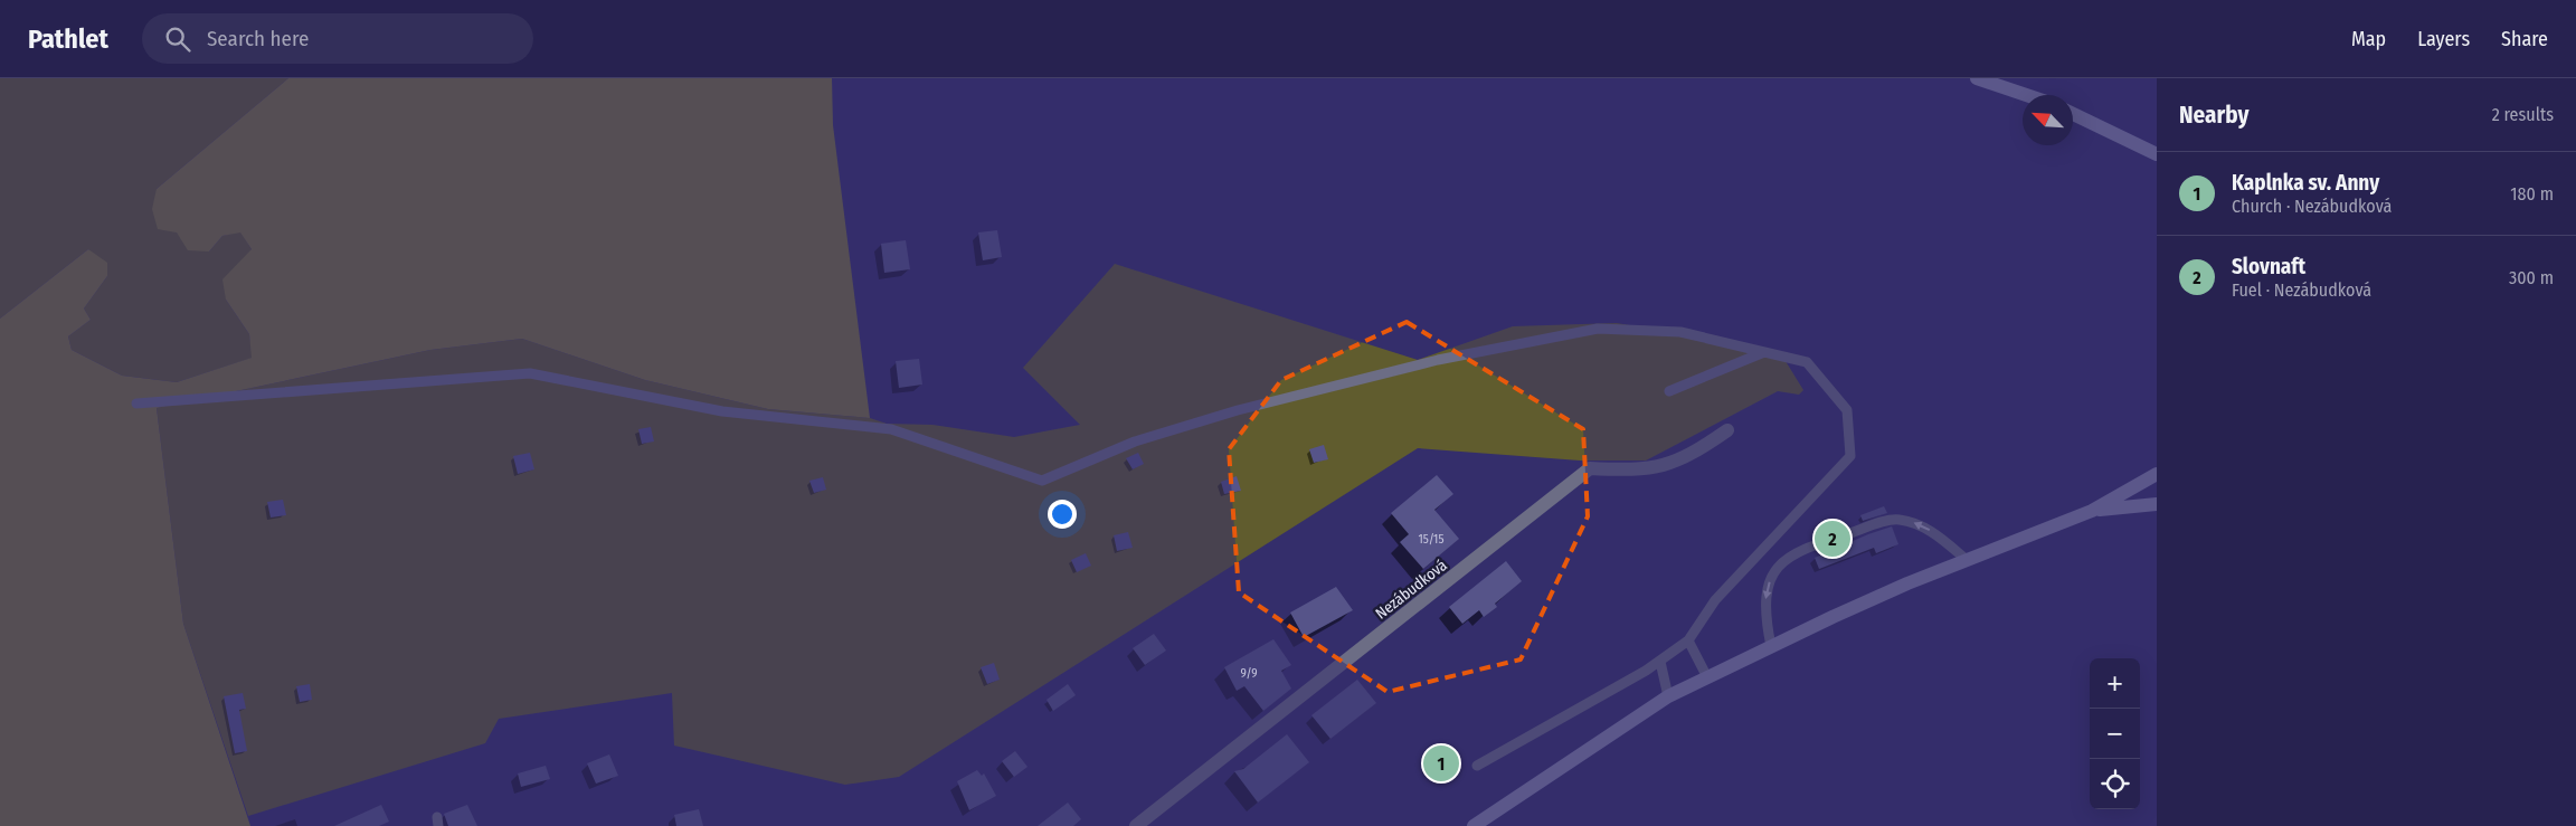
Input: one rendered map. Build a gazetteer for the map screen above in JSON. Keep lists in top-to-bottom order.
{
  "streets": {
    "street": ["Nezábudková"]
  },
  "house_numbers": ["15/15", "9/9"],
  "north": "top left",
  "page": {
    "header": "Pathlet",
    "search": "Search here",
    "nav": ["Map", "Layers", "Share"],
    "heading": ["Nearby", "2 results"],
    "list": [
      {
        "mark": "1",
        "name": "Kaplnka sv. Anny",
        "note": "Church · Nezábudková",
        "value": "180 m"
      },
      {
        "mark": "2",
        "name": "Slovnaft",
        "note": "Fuel · Nezábudková",
        "value": "300 m"
      }
    ],
    "pins": ["2", "1"],
    "map_buttons": ["+", "−"]
  }
}
